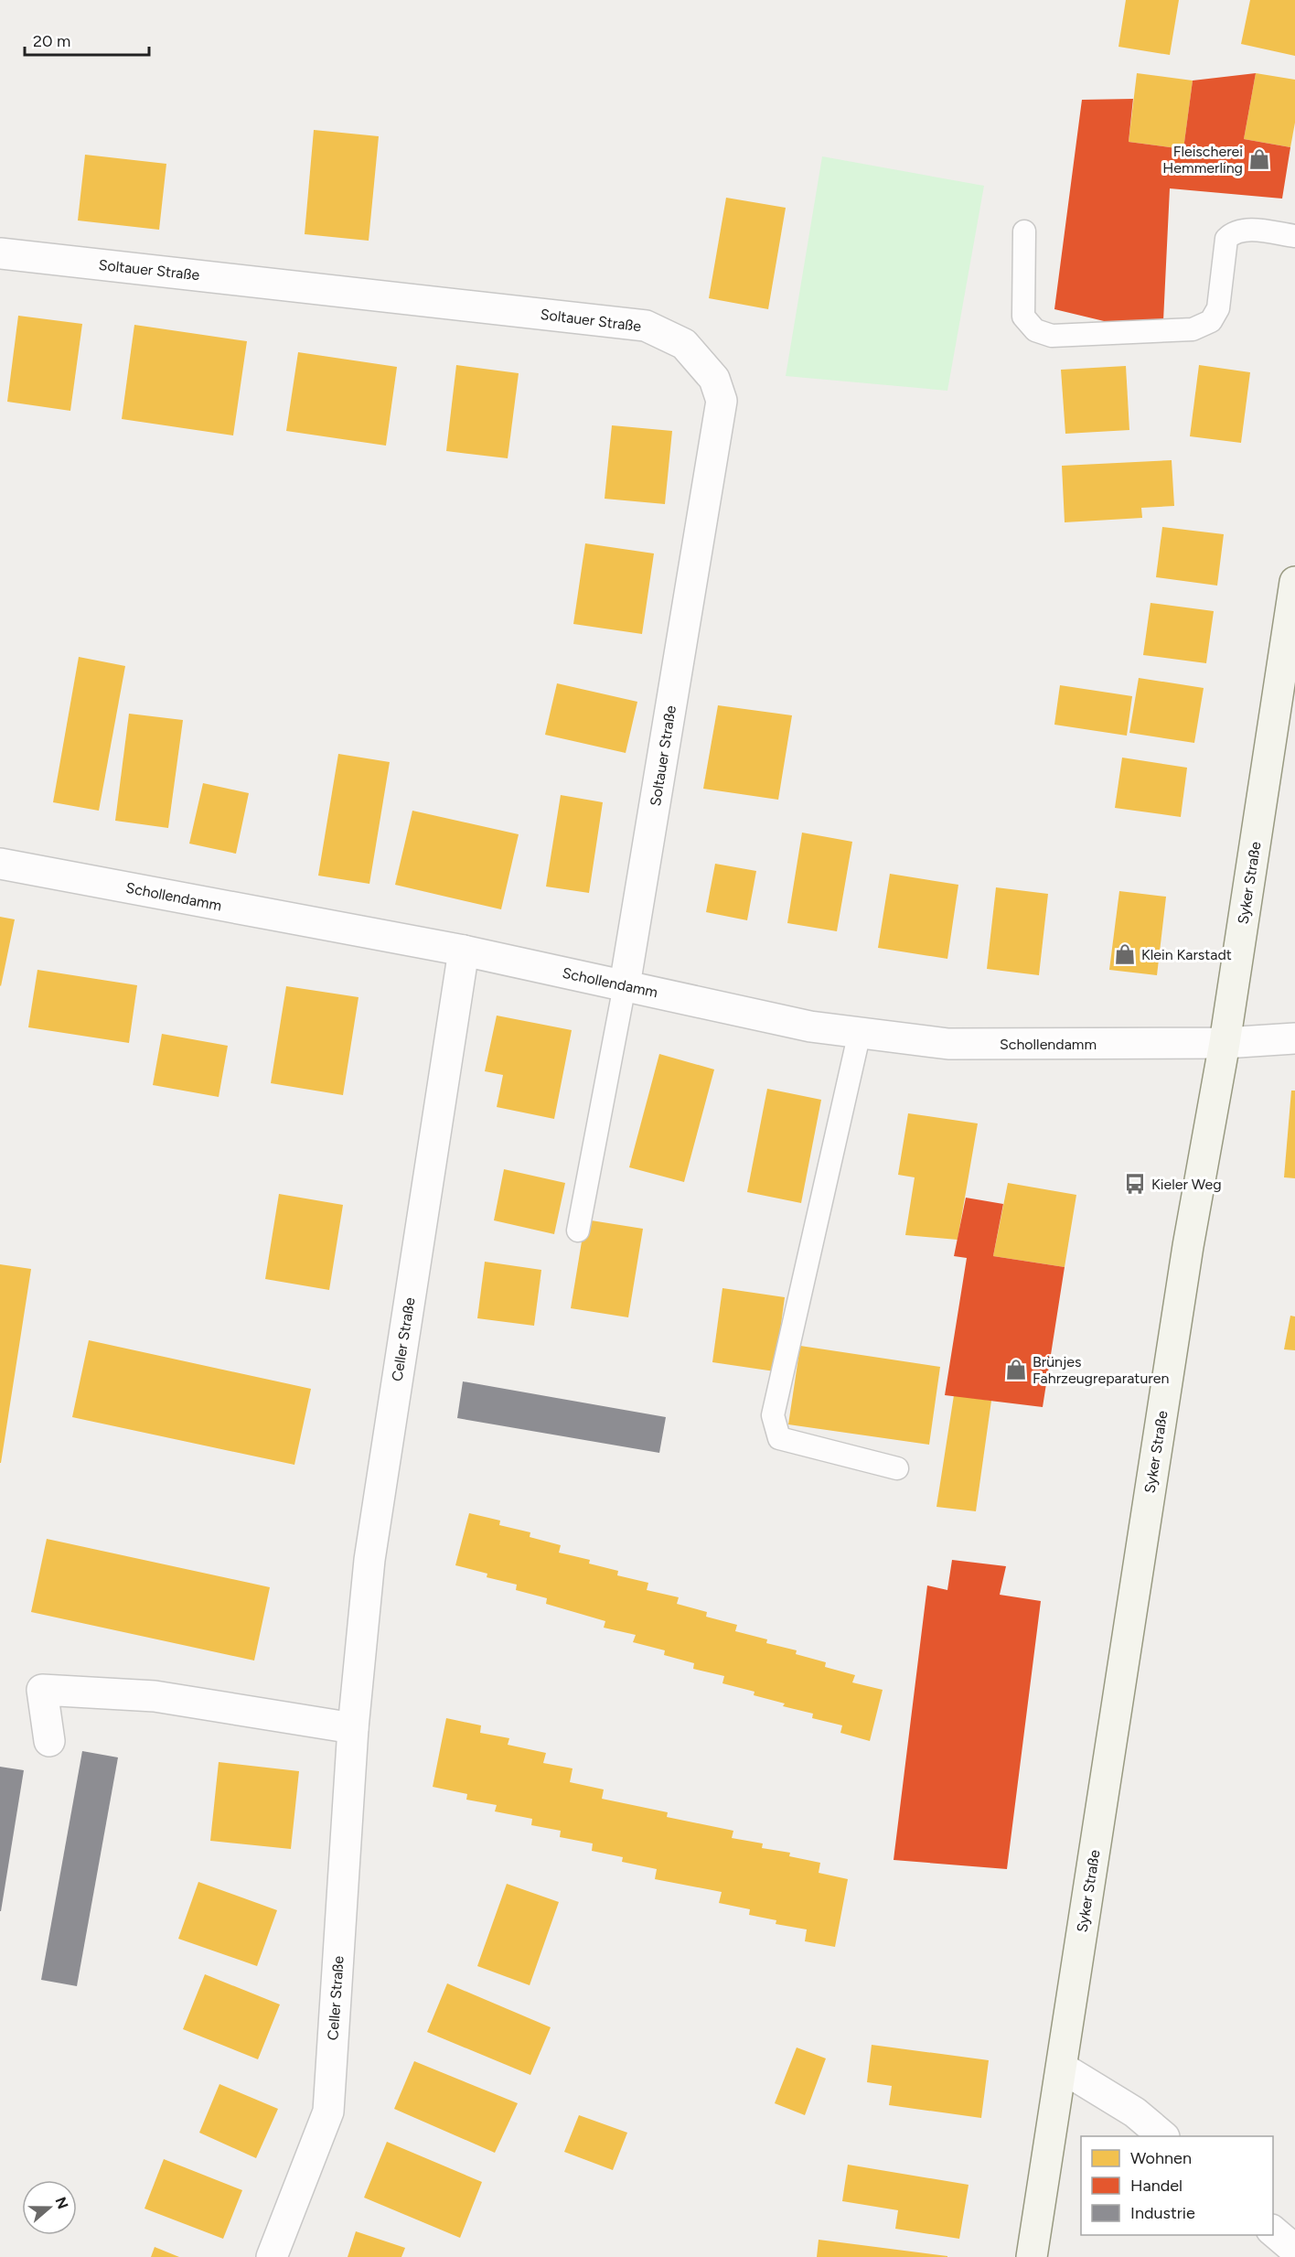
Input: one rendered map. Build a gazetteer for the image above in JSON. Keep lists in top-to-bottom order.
{
  "streets": {
    "main road": ["Syker Straße"],
    "street": ["Soltauer Straße", "Schollendamm", "Celler Straße"]
  },
  "crossings": [
    ["Soltauer Straße", "Schollendamm"],
    ["Syker Straße", "Schollendamm"],
    ["Schollendamm", "Celler Straße"]
  ],
  "places": {
    "shop": ["Fleischerei Hemmerling", "Klein Karstadt", "Brünjes Fahrzeugreparaturen"],
    "bus stop": ["Kieler Weg"]
  },
  "legend": ["Wohnen", "Handel", "Industrie"],
  "scale_bar": "20 m",
  "north": "right"
}
